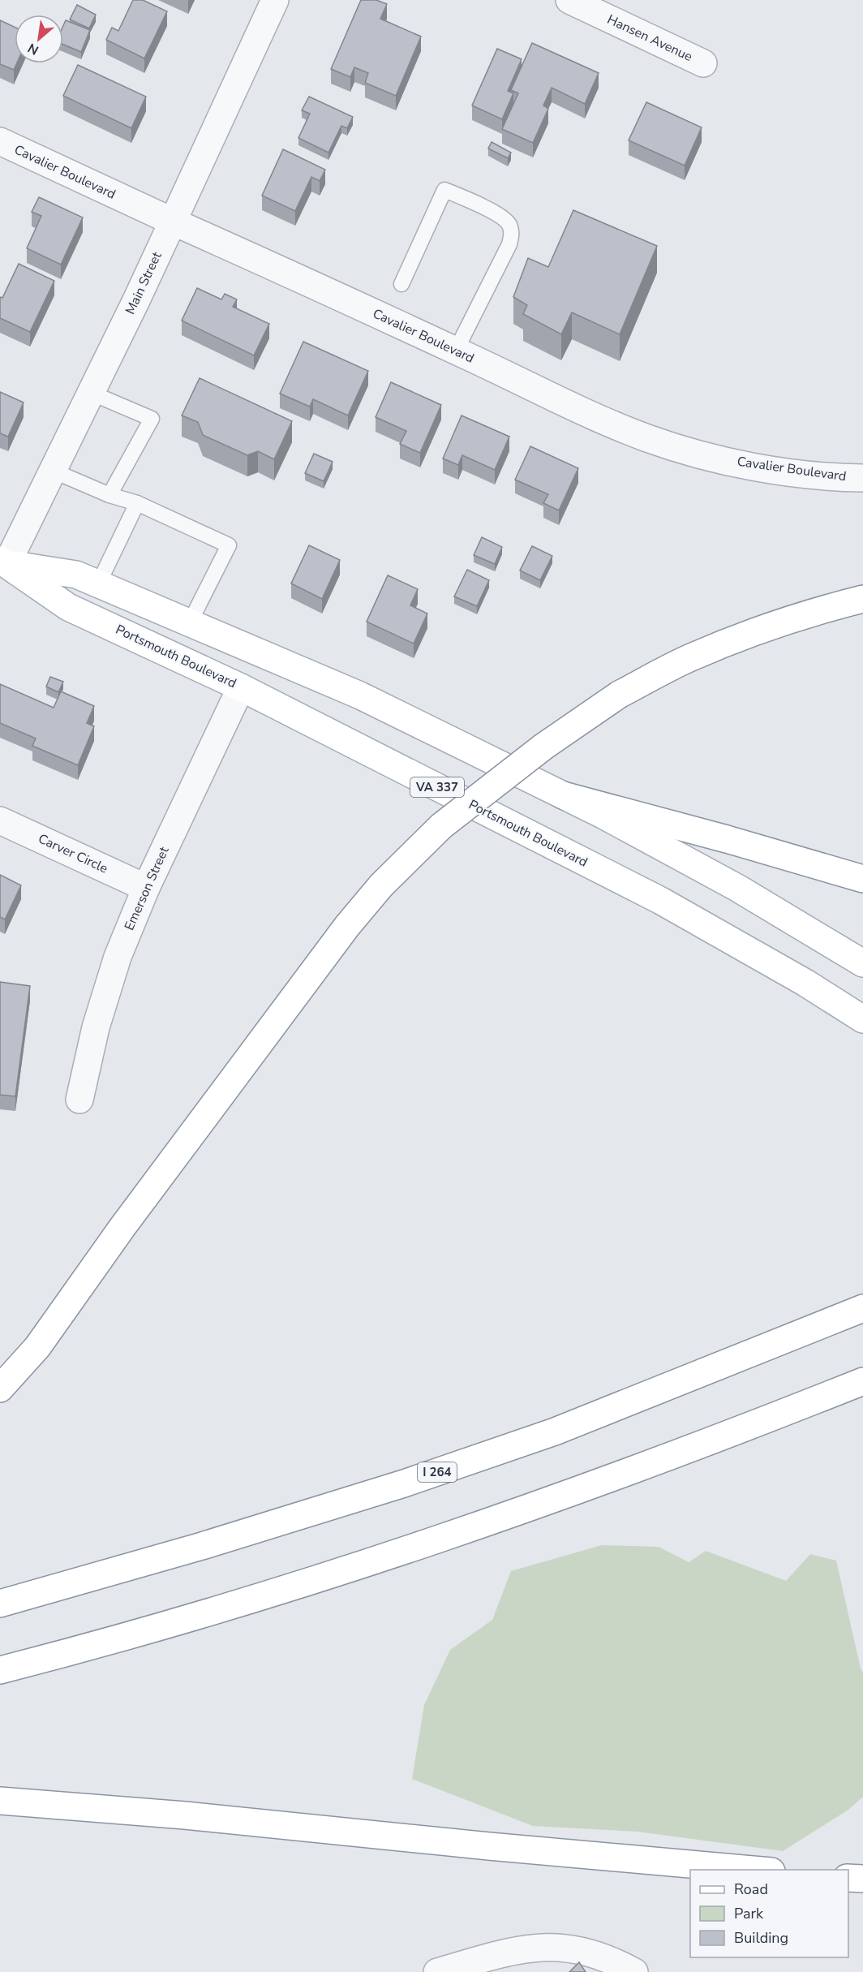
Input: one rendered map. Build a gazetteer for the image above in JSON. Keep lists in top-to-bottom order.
{
  "streets": {
    "main road": ["Portsmouth Boulevard", "VA 337", "I 264"],
    "street": [
      "Hansen Avenue",
      "Cavalier Boulevard",
      "Main Street",
      "Carver Circle",
      "Emerson Street"
    ]
  },
  "crossings": [
    ["Cavalier Boulevard", "Main Street"],
    ["Main Street", "Portsmouth Boulevard"],
    ["Portsmouth Boulevard", "Emerson Street"],
    ["Carver Circle", "Emerson Street"]
  ],
  "legend": ["Road", "Park", "Building"],
  "north": "bottom left"
}
